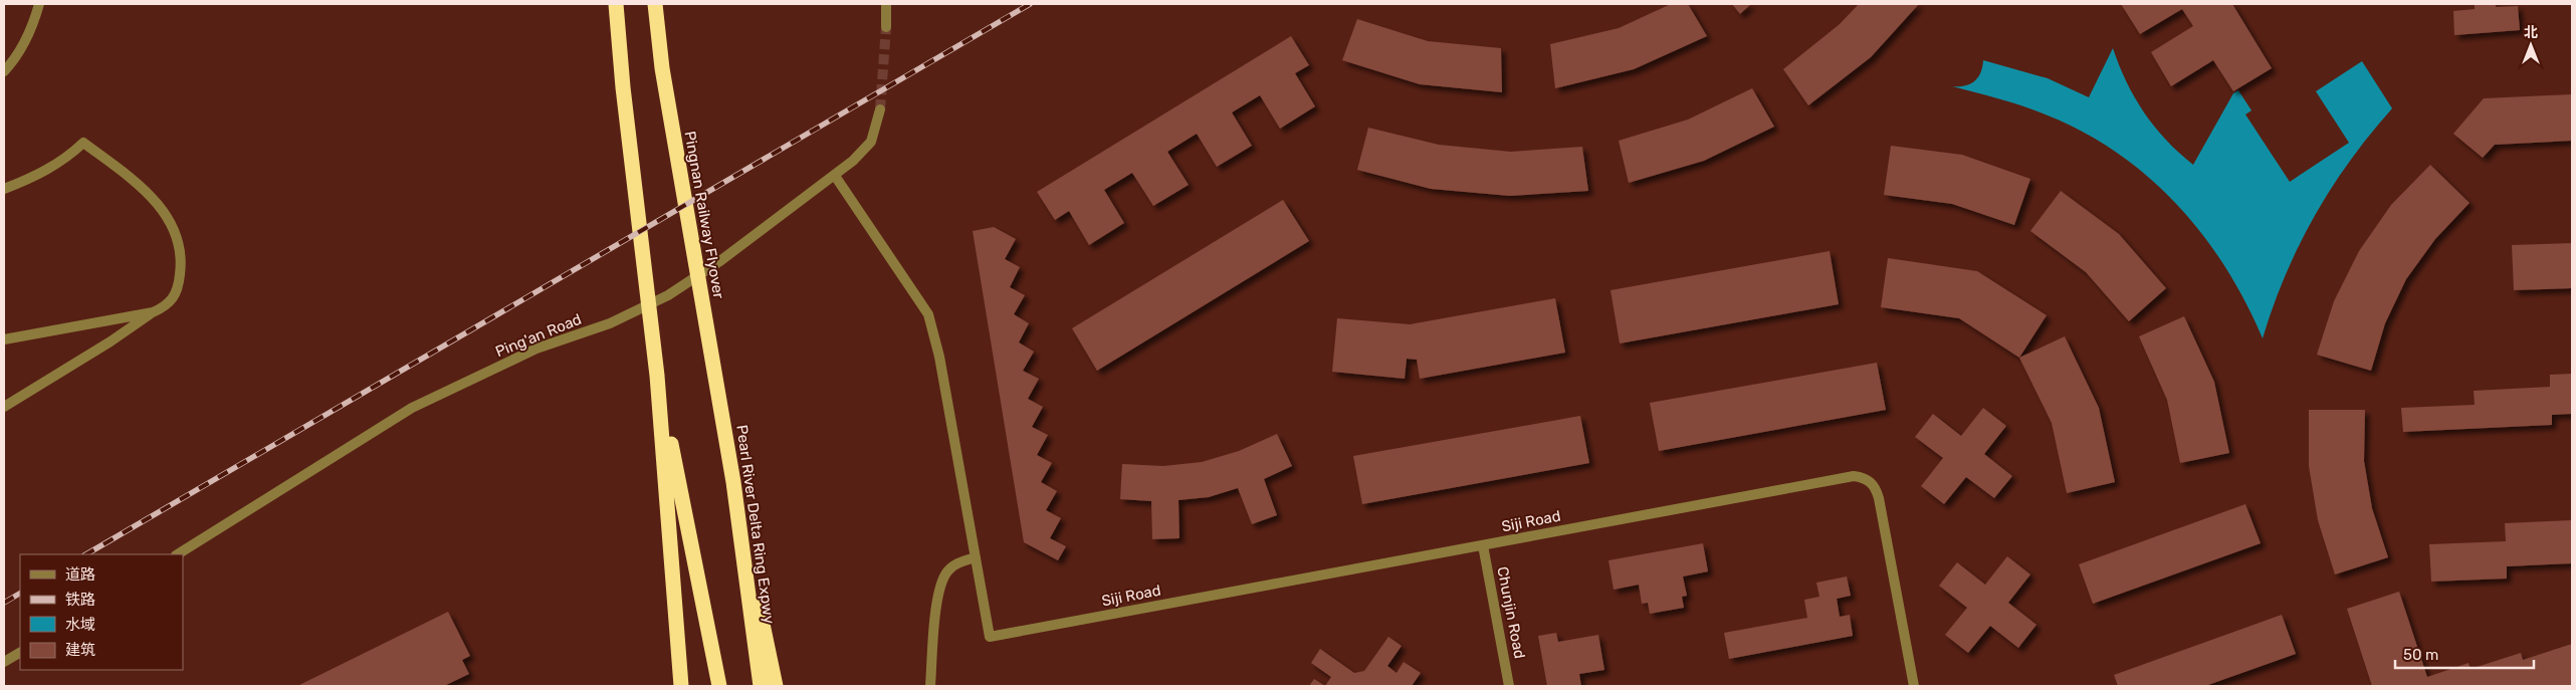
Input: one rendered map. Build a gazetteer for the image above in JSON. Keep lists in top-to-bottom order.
{
  "streets": {
    "highway": ["Pingnan Railway Flyover", "Pearl River Delta Ring Expwy"],
    "street": ["Ping'an Road", "Siji Road", "Chunjin Road"]
  },
  "crossings": [
    ["Pingnan Railway Flyover", "Pearl River Delta Ring Expwy"],
    ["Siji Road", "Chunjin Road"]
  ],
  "legend": [
    "道路",
    "铁路",
    "水域",
    "建筑"
  ],
  "scale_bar": "50 m",
  "north": "top"
}
